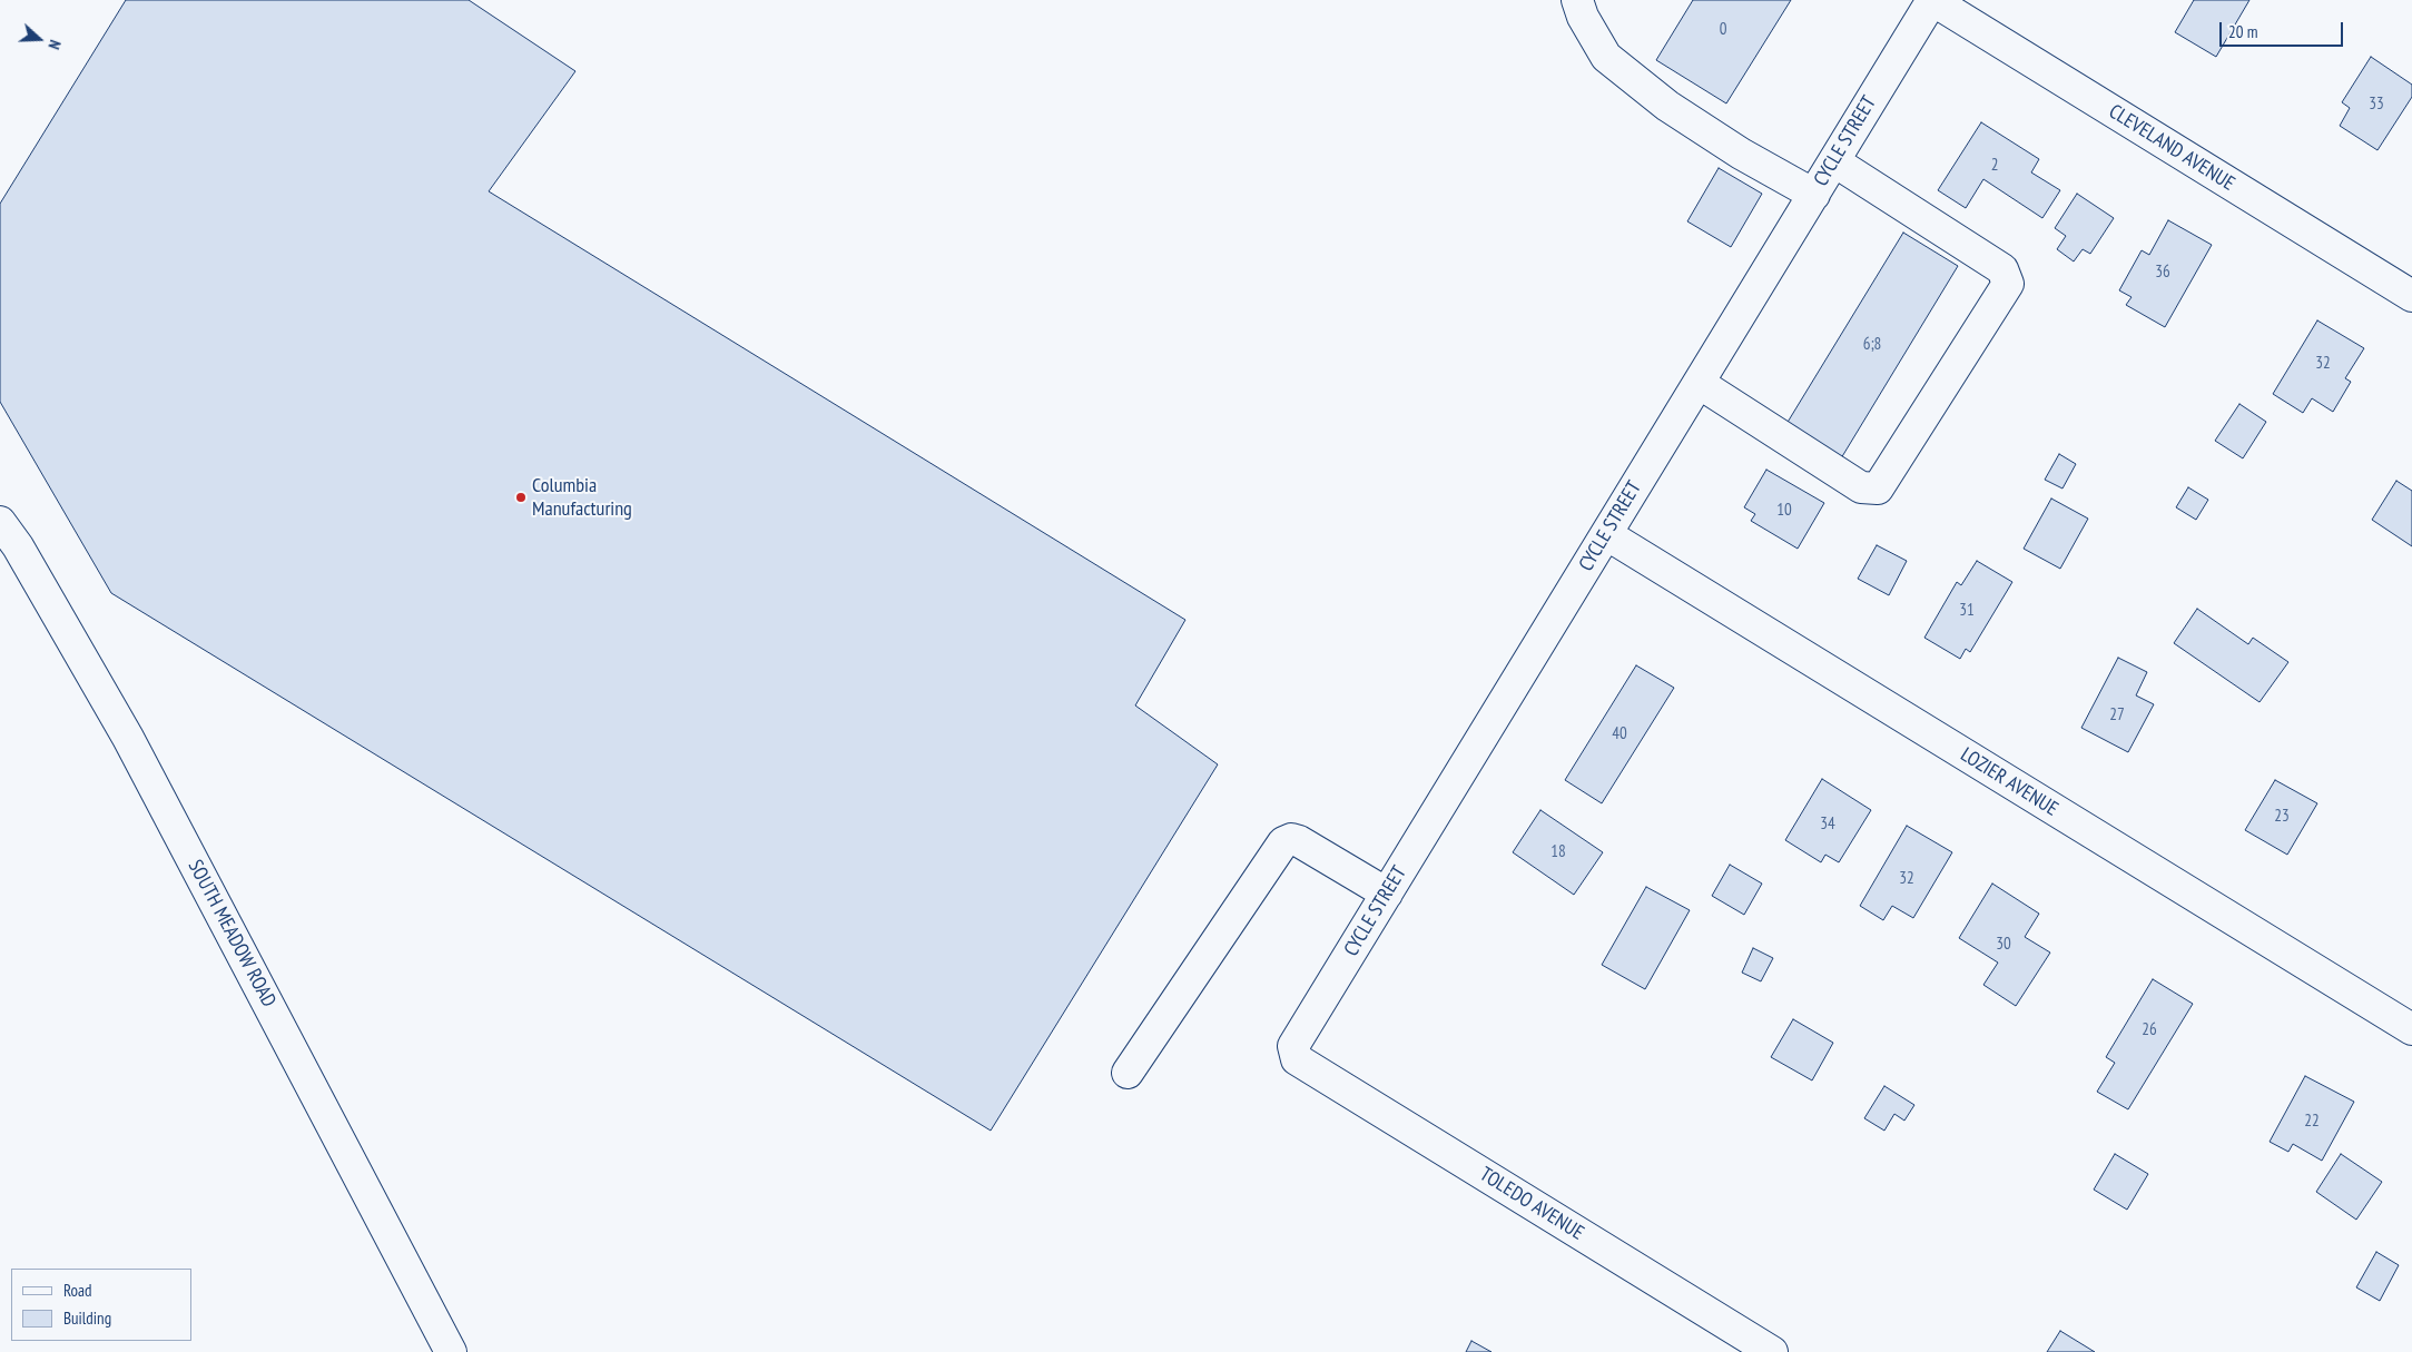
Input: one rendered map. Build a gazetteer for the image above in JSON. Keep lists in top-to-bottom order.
{
  "streets": {
    "street": [
      "CYCLE STREET",
      "CLEVELAND AVENUE",
      "LOZIER AVENUE",
      "SOUTH MEADOW ROAD",
      "TOLEDO AVENUE"
    ]
  },
  "crossings": [
    ["CYCLE STREET", "CLEVELAND AVENUE"],
    ["CYCLE STREET", "LOZIER AVENUE"],
    ["CYCLE STREET", "TOLEDO AVENUE"]
  ],
  "places": ["Columbia Manufacturing"],
  "house_numbers": [
    "0",
    "33",
    "2",
    "36",
    "6;8",
    "32",
    "10",
    "31",
    "27",
    "40",
    "23",
    "34",
    "18",
    "32",
    "30",
    "26",
    "22"
  ],
  "legend": ["Road", "Building"],
  "scale_bar": "20 m",
  "north": "right"
}
